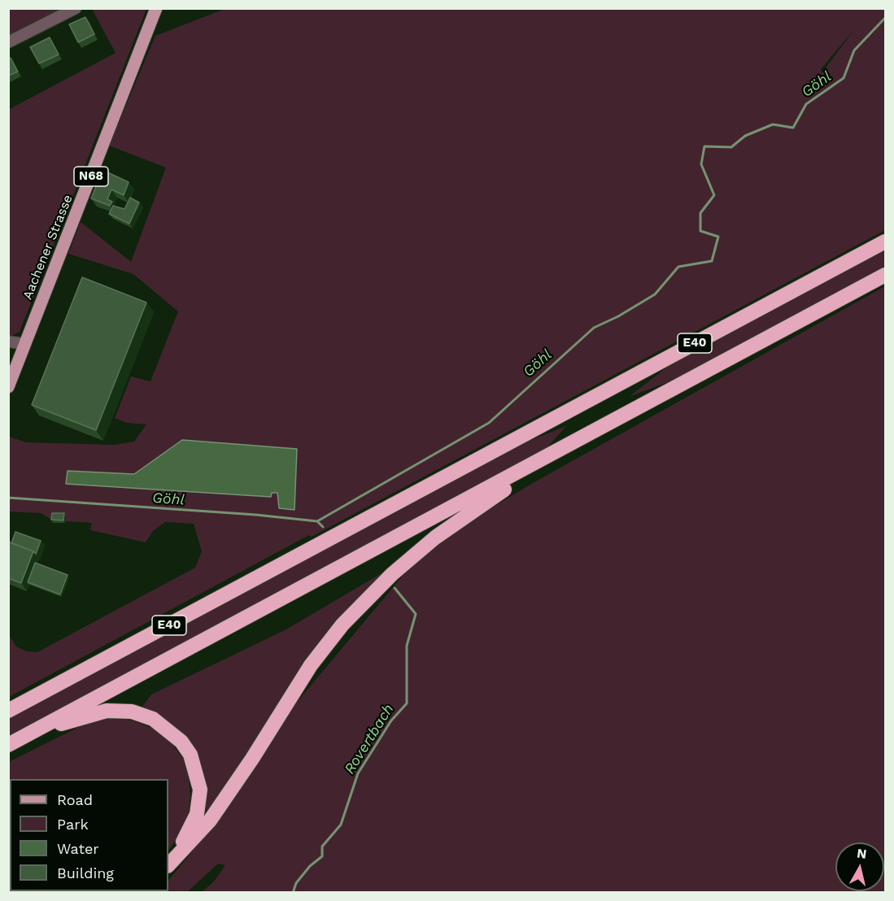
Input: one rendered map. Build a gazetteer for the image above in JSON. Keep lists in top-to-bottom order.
{
  "streets": {
    "highway": ["E40"],
    "main road": ["N68", "Aachener Strasse"]
  },
  "water": ["Göhl", "Rovertbach"],
  "legend": [
    "Road",
    "Park",
    "Water",
    "Building"
  ],
  "north": "top"
}
